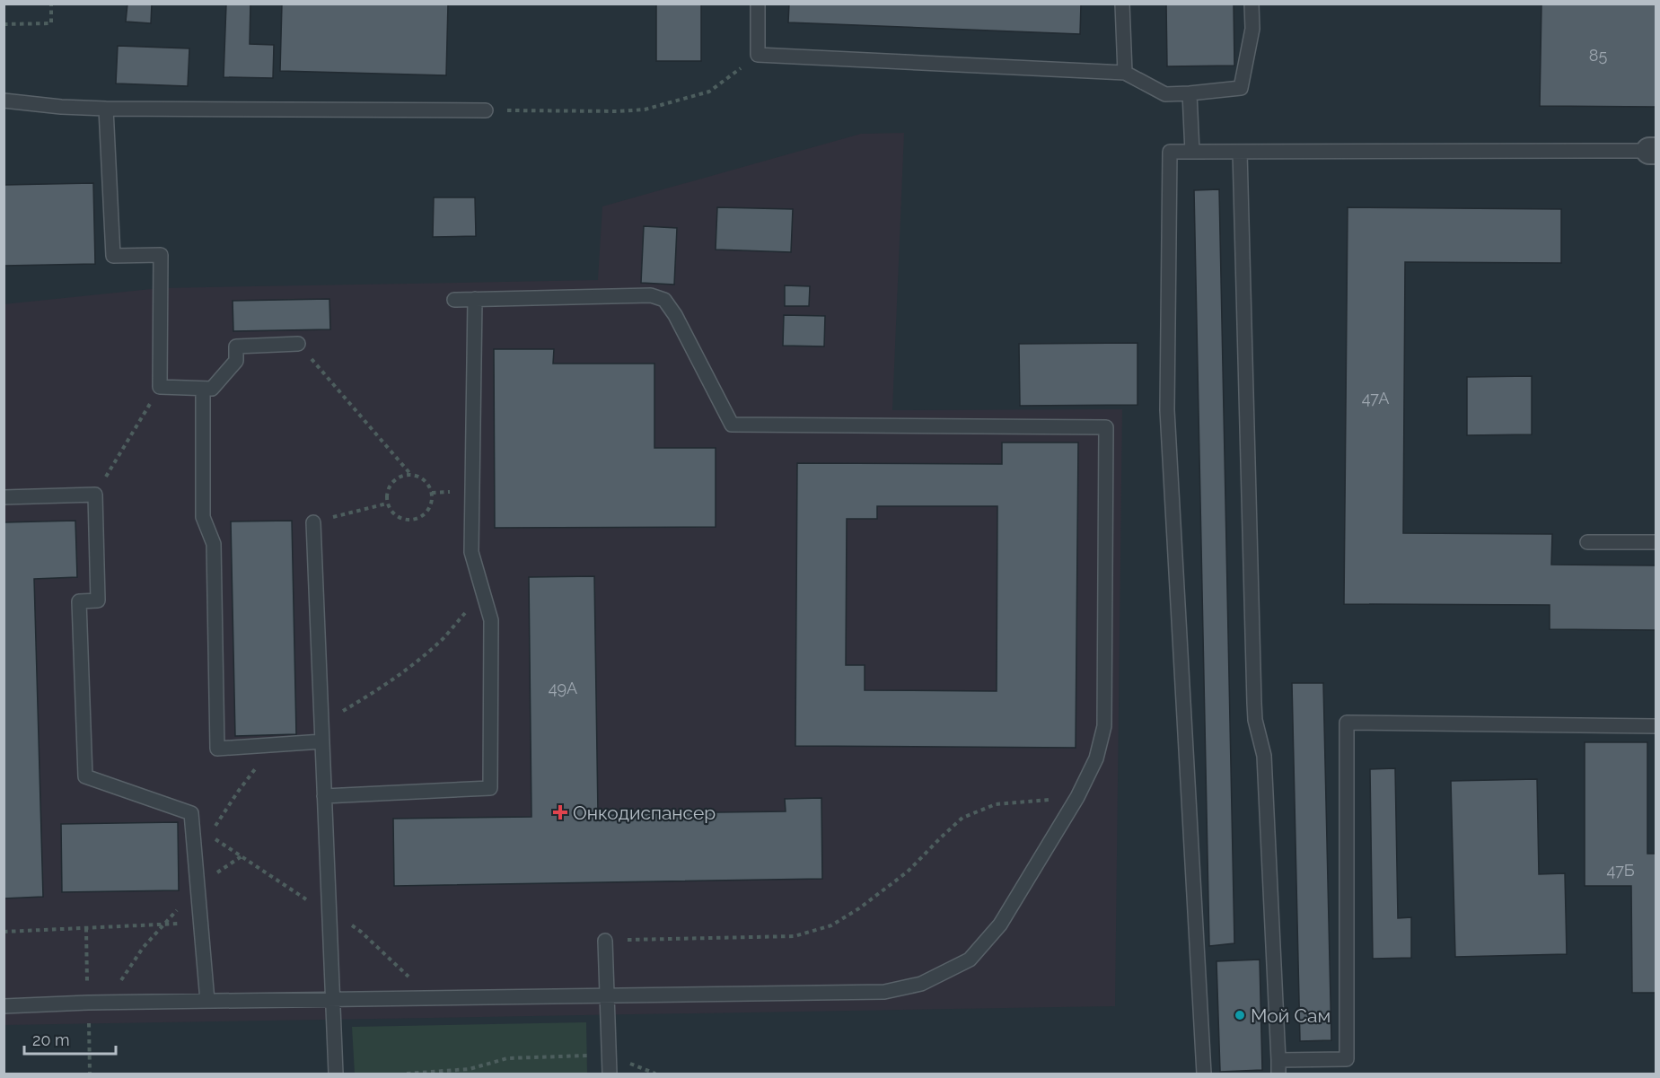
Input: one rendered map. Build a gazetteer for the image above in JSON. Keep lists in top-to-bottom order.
{
  "places": {
    "health": ["Онкодиспансер"],
    "other": ["Мой Сам"]
  },
  "house_numbers": [
    "85",
    "47А",
    "49А",
    "47Б"
  ],
  "scale_bar": "20 m"
}
